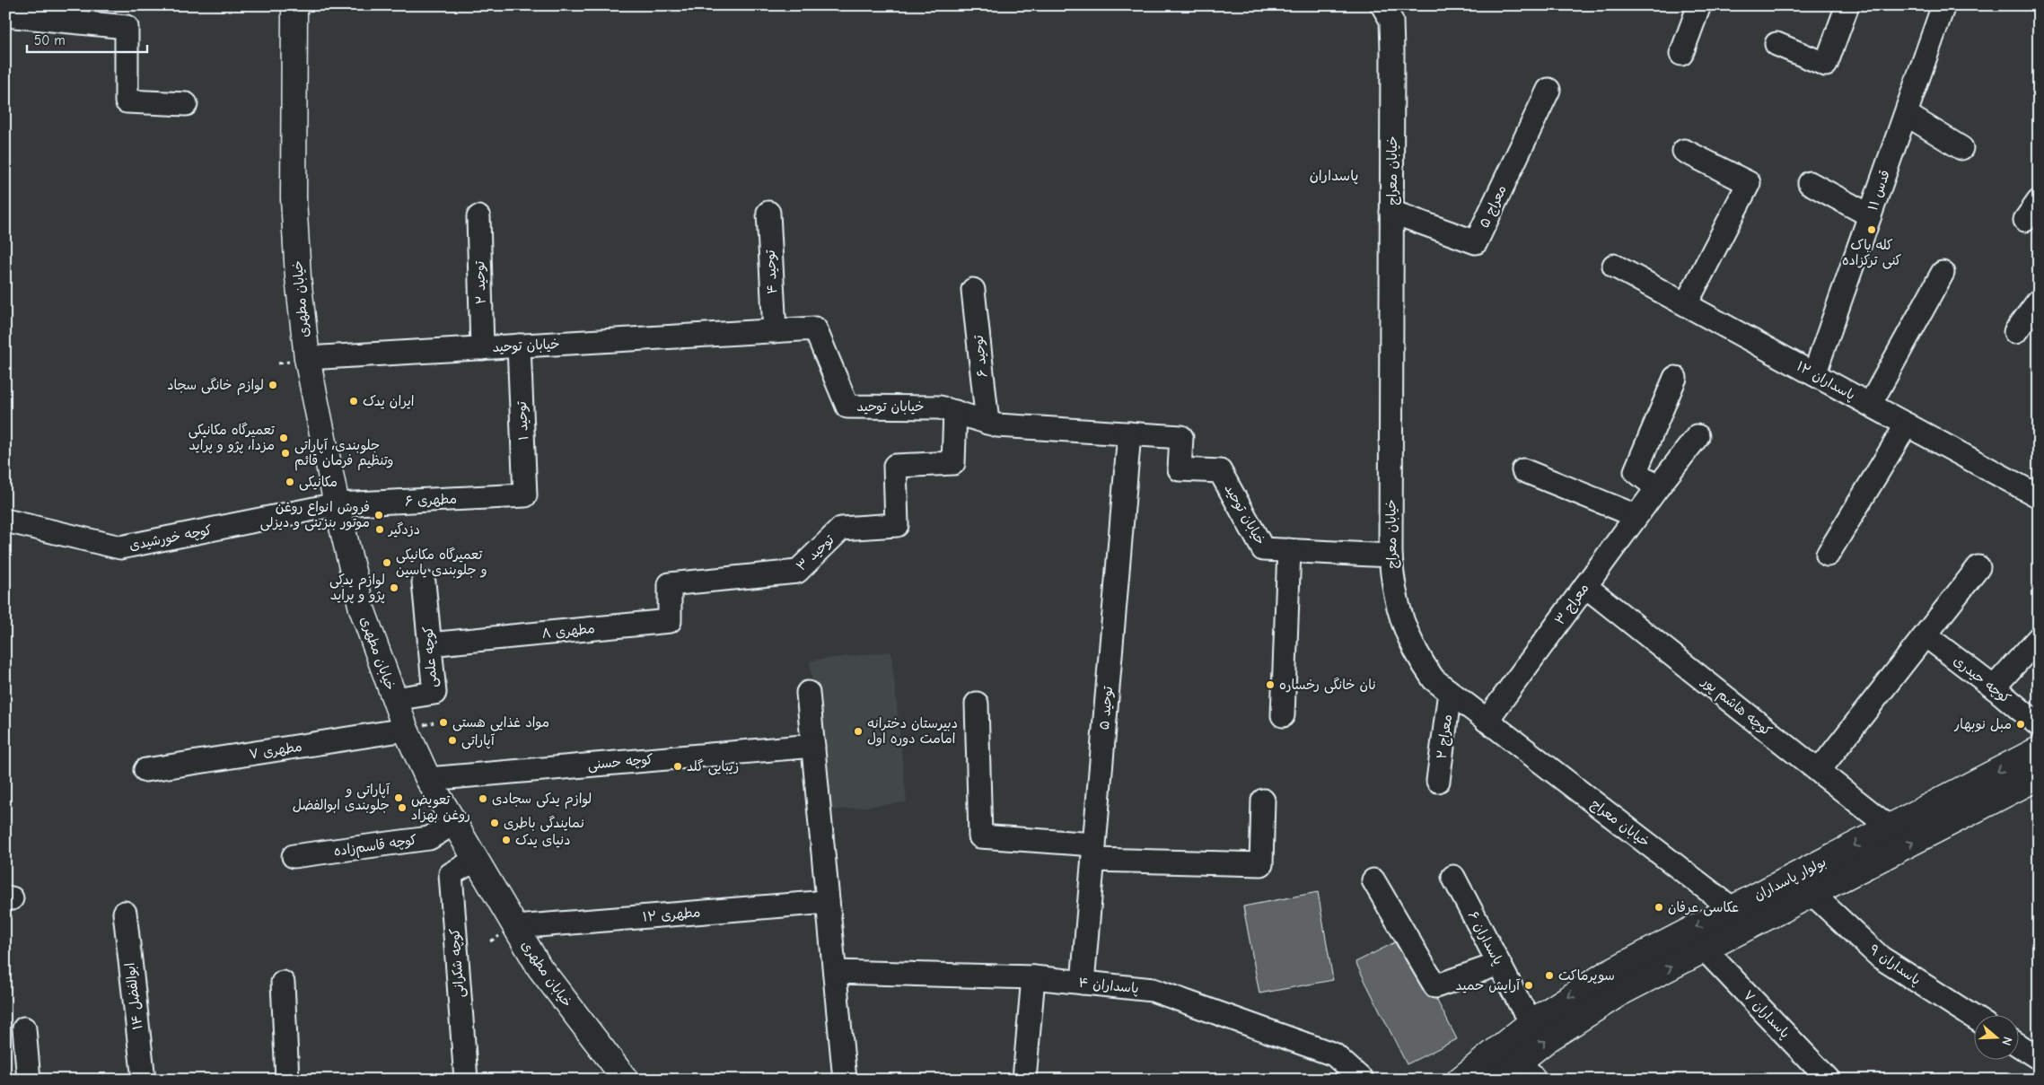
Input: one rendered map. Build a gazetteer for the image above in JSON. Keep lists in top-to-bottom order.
{
  "streets": {
    "main road": ["خیابان مطهری", "بولوار پاسداران"],
    "street": [
      "خیابان معراج",
      "قدس ۱۱",
      "معراج ۵",
      "توحید ۴",
      "توحید ۲",
      "خیابان توحید",
      "توحید ۶",
      "پاسداران ۱۲",
      "توحید ۱",
      "مطهری ۶",
      "کوچه خورشیدی",
      "توحید ۳",
      "معراج ۳",
      "مطهری ۸",
      "کوچه علمی",
      "کوچه حیدری",
      "کوچه هاشم پور",
      "توحید ۵",
      "معراج ۲",
      "مطهری ۷",
      "کوچه حسنی",
      "کوچه قاسم‌زاده",
      "مطهری ۱۲",
      "پاسداران ۶",
      "کوچه شکرانی",
      "پاسداران ۹",
      "پاسداران ۴",
      "ابوالفضل ۱۴",
      "پاسداران ۷"
    ]
  },
  "crossings": [
    ["خیابان معراج", "معراج ۵"],
    ["خیابان معراج", "خیابان توحید"],
    ["خیابان معراج", "معراج ۳"],
    ["خیابان معراج", "معراج ۲"],
    ["خیابان معراج", "بولوار پاسداران"],
    ["قدس ۱۱", "پاسداران ۱۲"],
    ["توحید ۴", "خیابان توحید"],
    ["توحید ۲", "خیابان توحید"],
    ["خیابان مطهری", "خیابان توحید"],
    ["خیابان مطهری", "مطهری ۶"],
    ["خیابان مطهری", "کوچه خورشیدی"],
    ["خیابان مطهری", "کوچه علمی"],
    ["خیابان مطهری", "مطهری ۷"],
    ["خیابان مطهری", "کوچه حسنی"],
    ["خیابان مطهری", "کوچه قاسم‌زاده"],
    ["خیابان مطهری", "مطهری ۱۲"],
    ["خیابان مطهری", "کوچه شکرانی"],
    ["خیابان توحید", "توحید ۶"],
    ["خیابان توحید", "توحید ۱"],
    ["خیابان توحید", "توحید ۳"],
    ["خیابان توحید", "توحید ۵"],
    ["توحید ۱", "مطهری ۶"],
    ["مطهری ۶", "کوچه خورشیدی"],
    ["توحید ۳", "مطهری ۸"],
    ["معراج ۳", "کوچه هاشم پور"],
    ["مطهری ۸", "کوچه علمی"],
    ["کوچه هاشم پور", "بولوار پاسداران"],
    ["توحید ۵", "پاسداران ۴"],
    ["بولوار پاسداران", "پاسداران ۶"],
    ["بولوار پاسداران", "پاسداران ۹"],
    ["بولوار پاسداران", "پاسداران ۷"]
  ],
  "districts": ["پاسداران"],
  "places": [
    "کله پاک کنی ترکزاده",
    "لوازم خانگی سجاد",
    "ایران یدک",
    "تعمیرگاه مکانیکی مزدا، پژو و پراید",
    "جلوبندی، آپاراتی وتنظیم فرمان قائم",
    "مکانیکی",
    "فروش انواع روغن موتور بنزینی و دیزلی",
    "دزدگیر",
    "تعمیرگاه مکانیکی و جلوبندی یاسین",
    "لوازم یدکی پژو و پراید",
    "نان خانگی رخساره",
    "مواد غذایی هستی",
    "مبل نوبهار",
    "دبیرستان دخترانه امامت دوره اول",
    "آپاراتی",
    "زیبایی گلد",
    "آپاراتی و جلوبندی ابوالفضل",
    "لوازم یدکی سجادی",
    "تعویض روغن بهزاد",
    "نمایندگی باطری",
    "دنیای یدک",
    "عکاسی عرفان",
    "سوپرماکت",
    "آرایش حمید"
  ],
  "scale_bar": "50 m",
  "north": "right"
}
